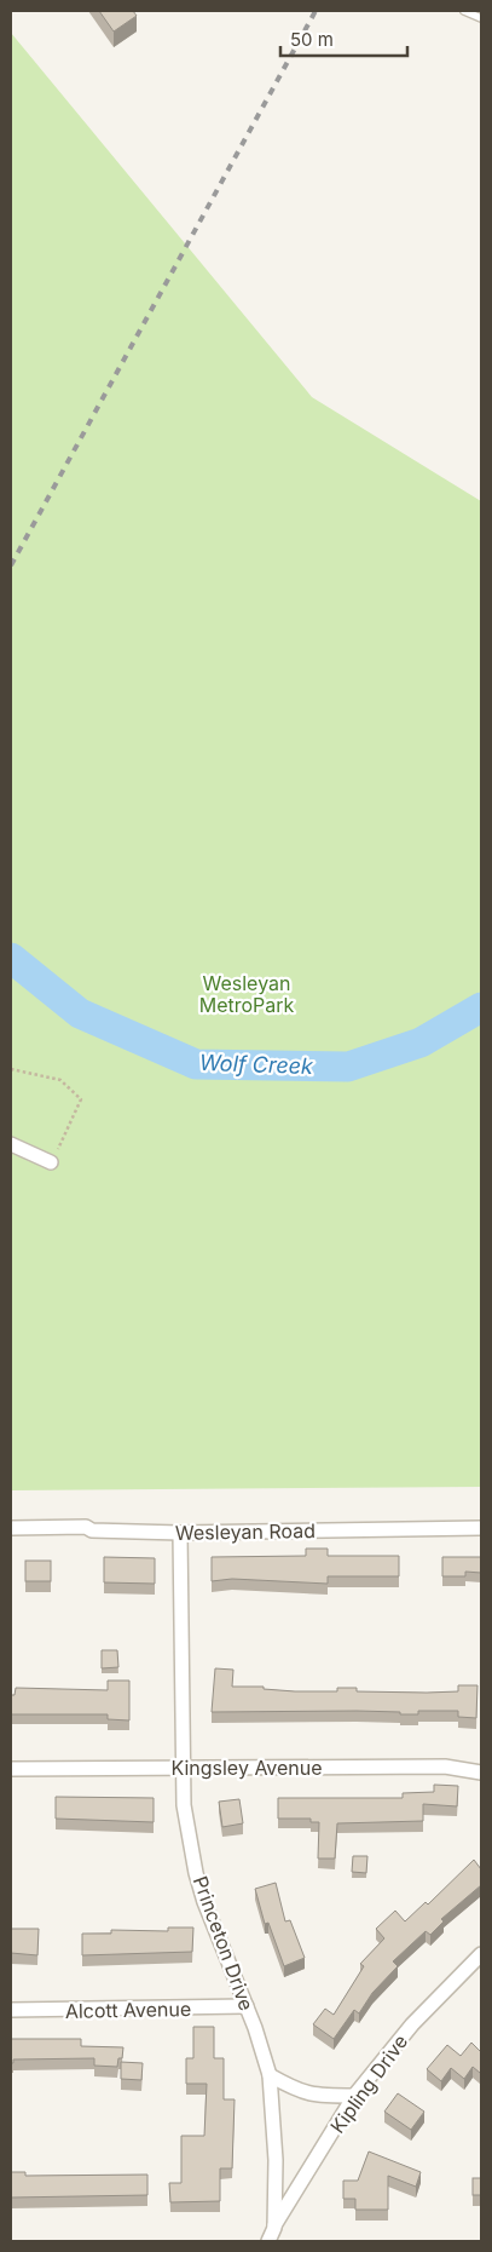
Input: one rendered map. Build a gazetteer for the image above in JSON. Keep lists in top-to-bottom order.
{
  "streets": {
    "street": [
      "Wesleyan Road",
      "Kingsley Avenue",
      "Princeton Drive",
      "Alcott Avenue",
      "Kipling Drive"
    ]
  },
  "crossings": [
    ["Wesleyan Road", "Princeton Drive"],
    ["Kingsley Avenue", "Princeton Drive"],
    ["Princeton Drive", "Alcott Avenue"],
    ["Princeton Drive", "Kipling Drive"]
  ],
  "water": ["Wolf Creek"],
  "parks": ["Wesleyan MetroPark"],
  "scale_bar": "50 m"
}
